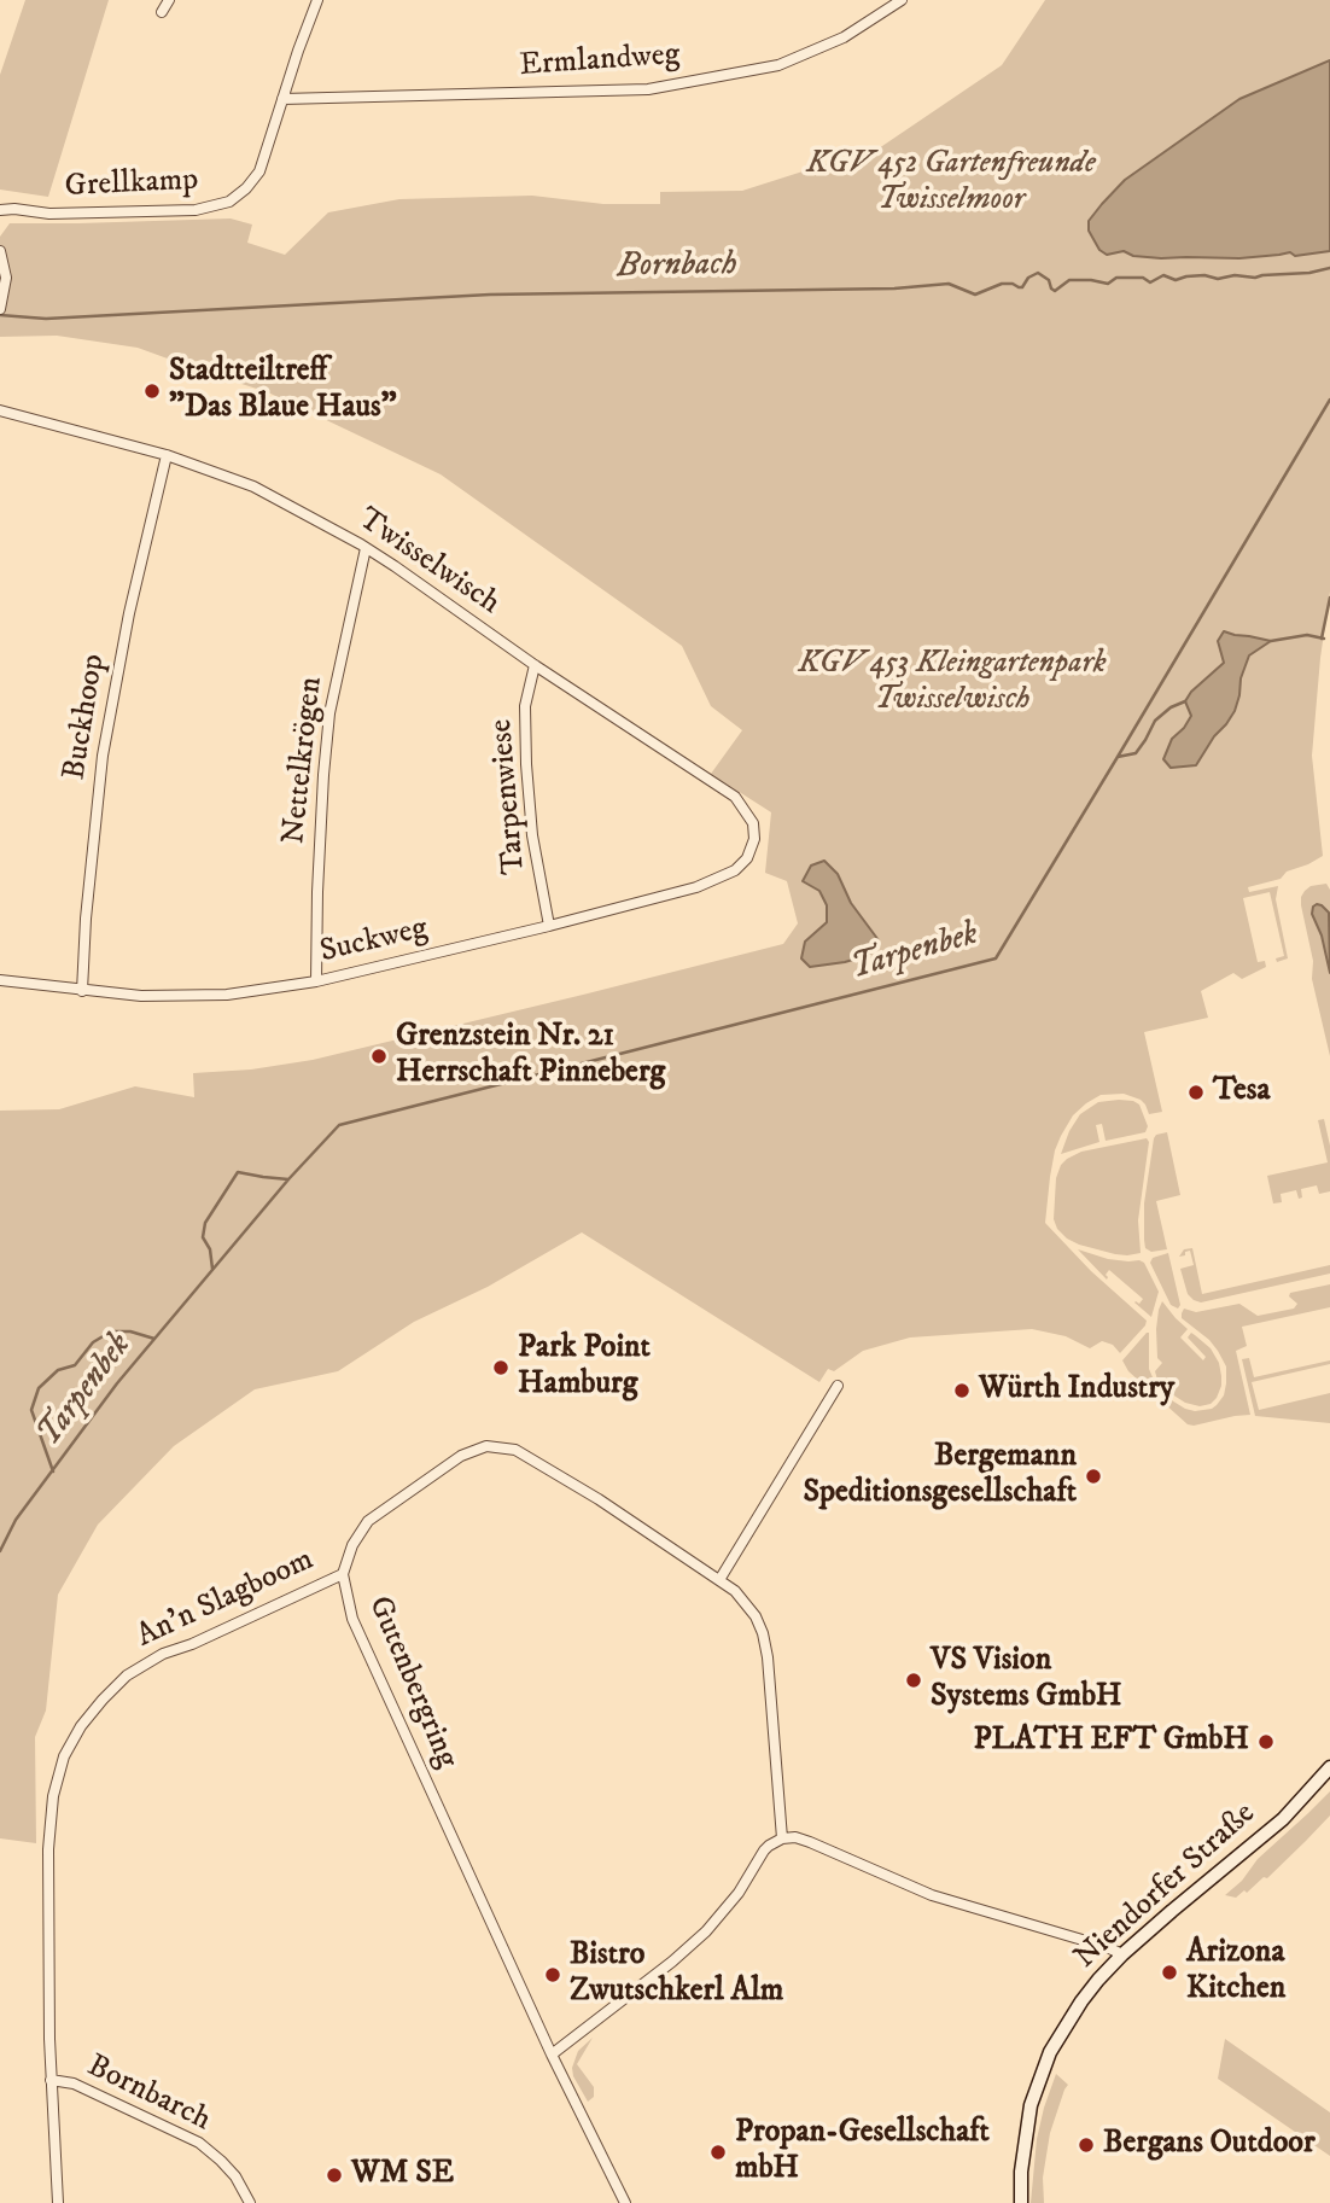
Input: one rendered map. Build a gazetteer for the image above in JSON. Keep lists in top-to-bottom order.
{
  "streets": {
    "main road": ["Niendorfer Straße"],
    "street": [
      "Ermlandweg",
      "Grellkamp",
      "Twisselwisch",
      "Buckhoop",
      "Nettelkrögen",
      "Tarpenwiese",
      "Suckweg",
      "An'n Slagboom",
      "Gutenbergring",
      "Bornbarch"
    ]
  },
  "crossings": [
    ["Ermlandweg", "Grellkamp"],
    ["Twisselwisch", "Buckhoop"],
    ["Twisselwisch", "Nettelkrögen"],
    ["Twisselwisch", "Tarpenwiese"],
    ["Twisselwisch", "Suckweg"],
    ["Buckhoop", "Suckweg"],
    ["Nettelkrögen", "Suckweg"],
    ["Tarpenwiese", "Suckweg"],
    ["An'n Slagboom", "Gutenbergring"],
    ["An'n Slagboom", "Bornbarch"]
  ],
  "water": ["Bornbach", "Tarpenbek"],
  "parks": ["KGV 452 Gartenfreunde Twisselmoor", "KGV 453 Kleingartenpark Twisselwisch"],
  "places": [
    "Stadtteiltreff \"Das Blaue Haus\"",
    "Grenzstein Nr. 21 Herrschaft Pinneberg",
    "Tesa",
    "Park Point Hamburg",
    "Würth Industry",
    "Bergemann Speditionsgesellschaft",
    "VS Vision Systems GmbH",
    "PLATH EFT GmbH",
    "Arizona Kitchen",
    "Bistro Zwutschkerl Alm",
    "Bergans Outdoor",
    "Propan-Gesellschaft mbH",
    "WM SE"
  ]
}
